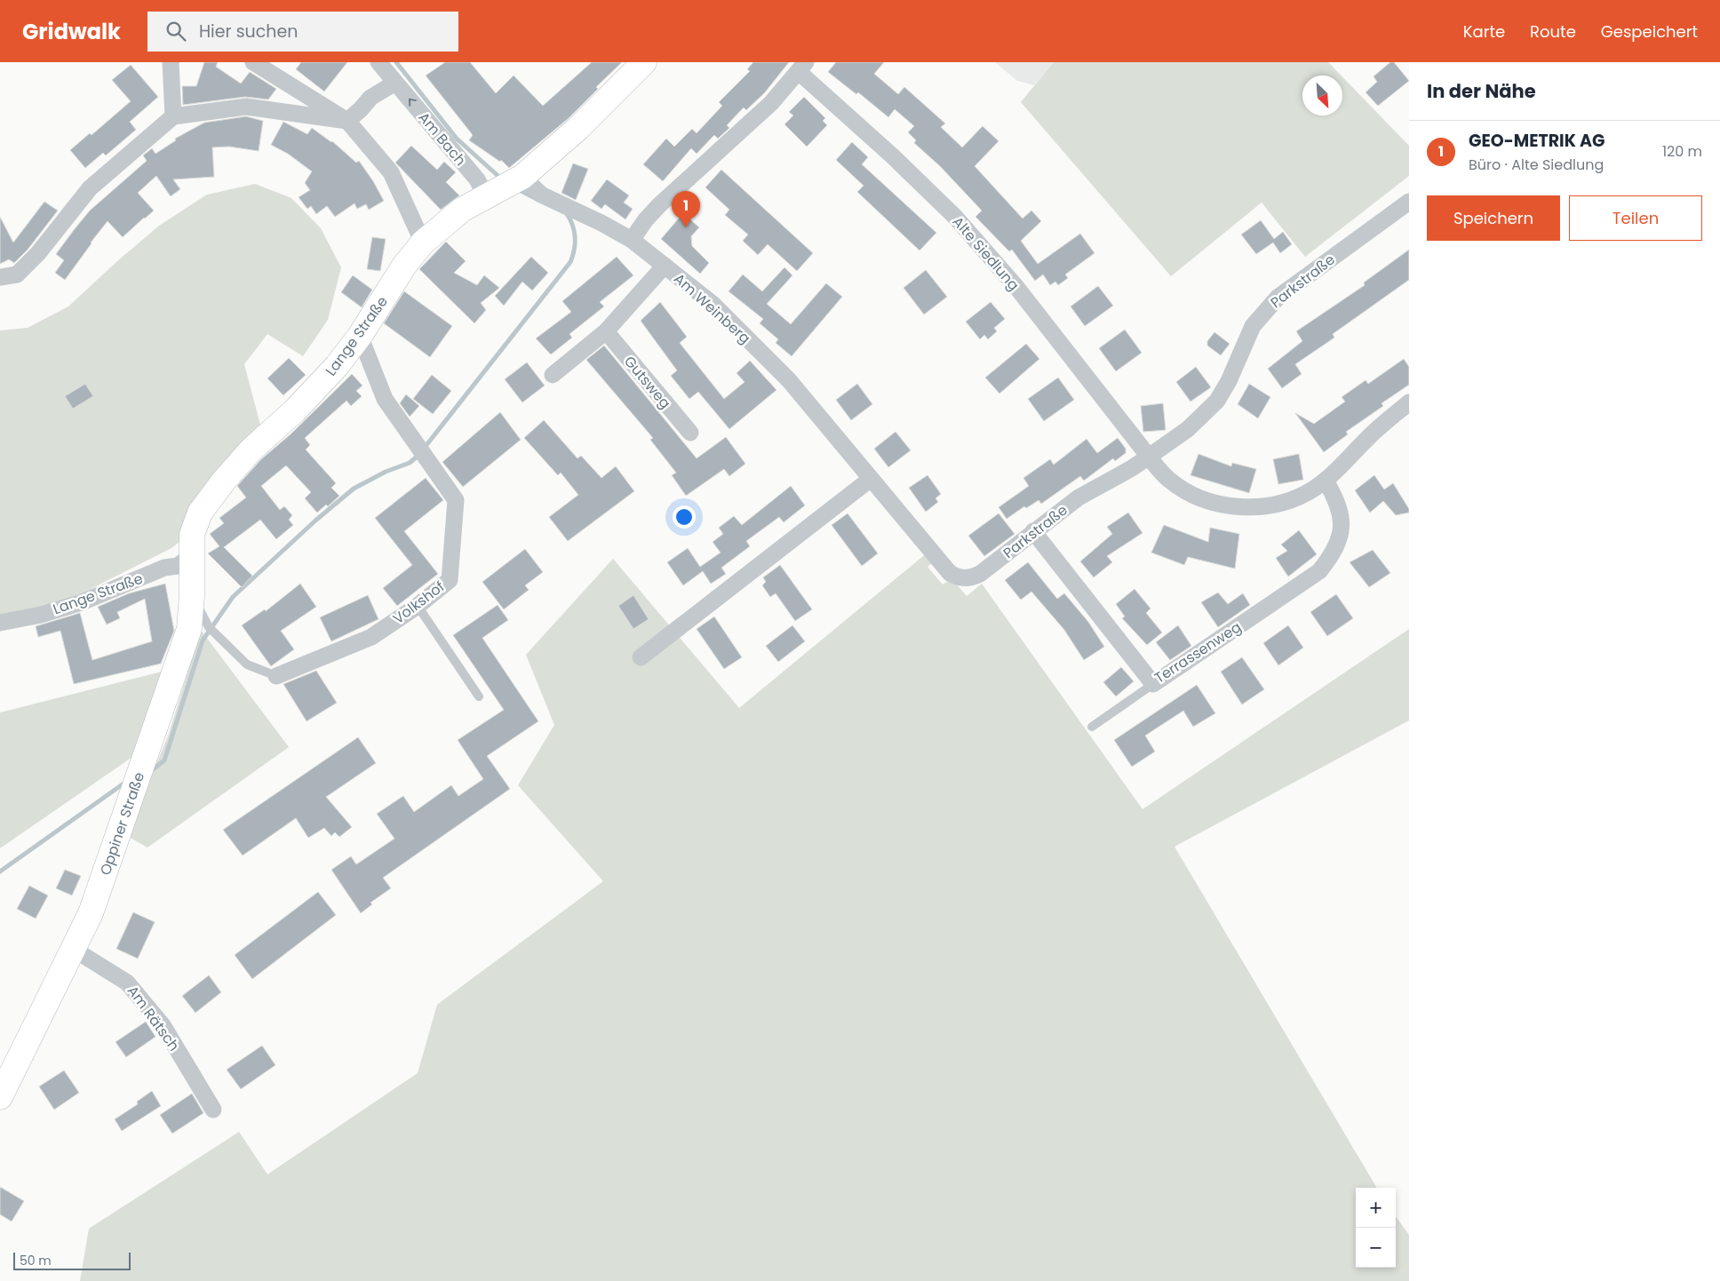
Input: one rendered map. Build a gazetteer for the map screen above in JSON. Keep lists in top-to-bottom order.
{
  "streets": {
    "street": [
      "Am Bach",
      "Alte Siedlung",
      "Parkstraße",
      "Am Weinberg",
      "Lange Straße",
      "Gutsweg",
      "Volkshof",
      "Terrassenweg",
      "Oppiner Straße",
      "Am Rätsch"
    ]
  },
  "crossings": [
    ["Am Bach", "Am Weinberg"],
    ["Am Bach", "Lange Straße"],
    ["Alte Siedlung", "Parkstraße"],
    ["Alte Siedlung", "Am Weinberg"],
    ["Parkstraße", "Am Weinberg"],
    ["Parkstraße", "Terrassenweg"],
    ["Am Weinberg", "Lange Straße"],
    ["Lange Straße", "Volkshof"],
    ["Lange Straße", "Oppiner Straße"],
    ["Volkshof", "Oppiner Straße"],
    ["Oppiner Straße", "Am Rätsch"]
  ],
  "scale_bar": "50 m",
  "north": "bottom right",
  "page": {
    "header": "Gridwalk",
    "search": "Hier suchen",
    "nav": ["Karte", "Route", "Gespeichert"],
    "heading": "In der Nähe",
    "list": [
      {
        "mark": "1",
        "name": "GEO-METRIK AG",
        "note": "Büro · Alte Siedlung",
        "value": "120 m"
      }
    ],
    "buttons": ["Speichern", "Teilen"],
    "pins": "1",
    "map_buttons": ["+", "−"],
    "scale": "50 m"
  }
}
